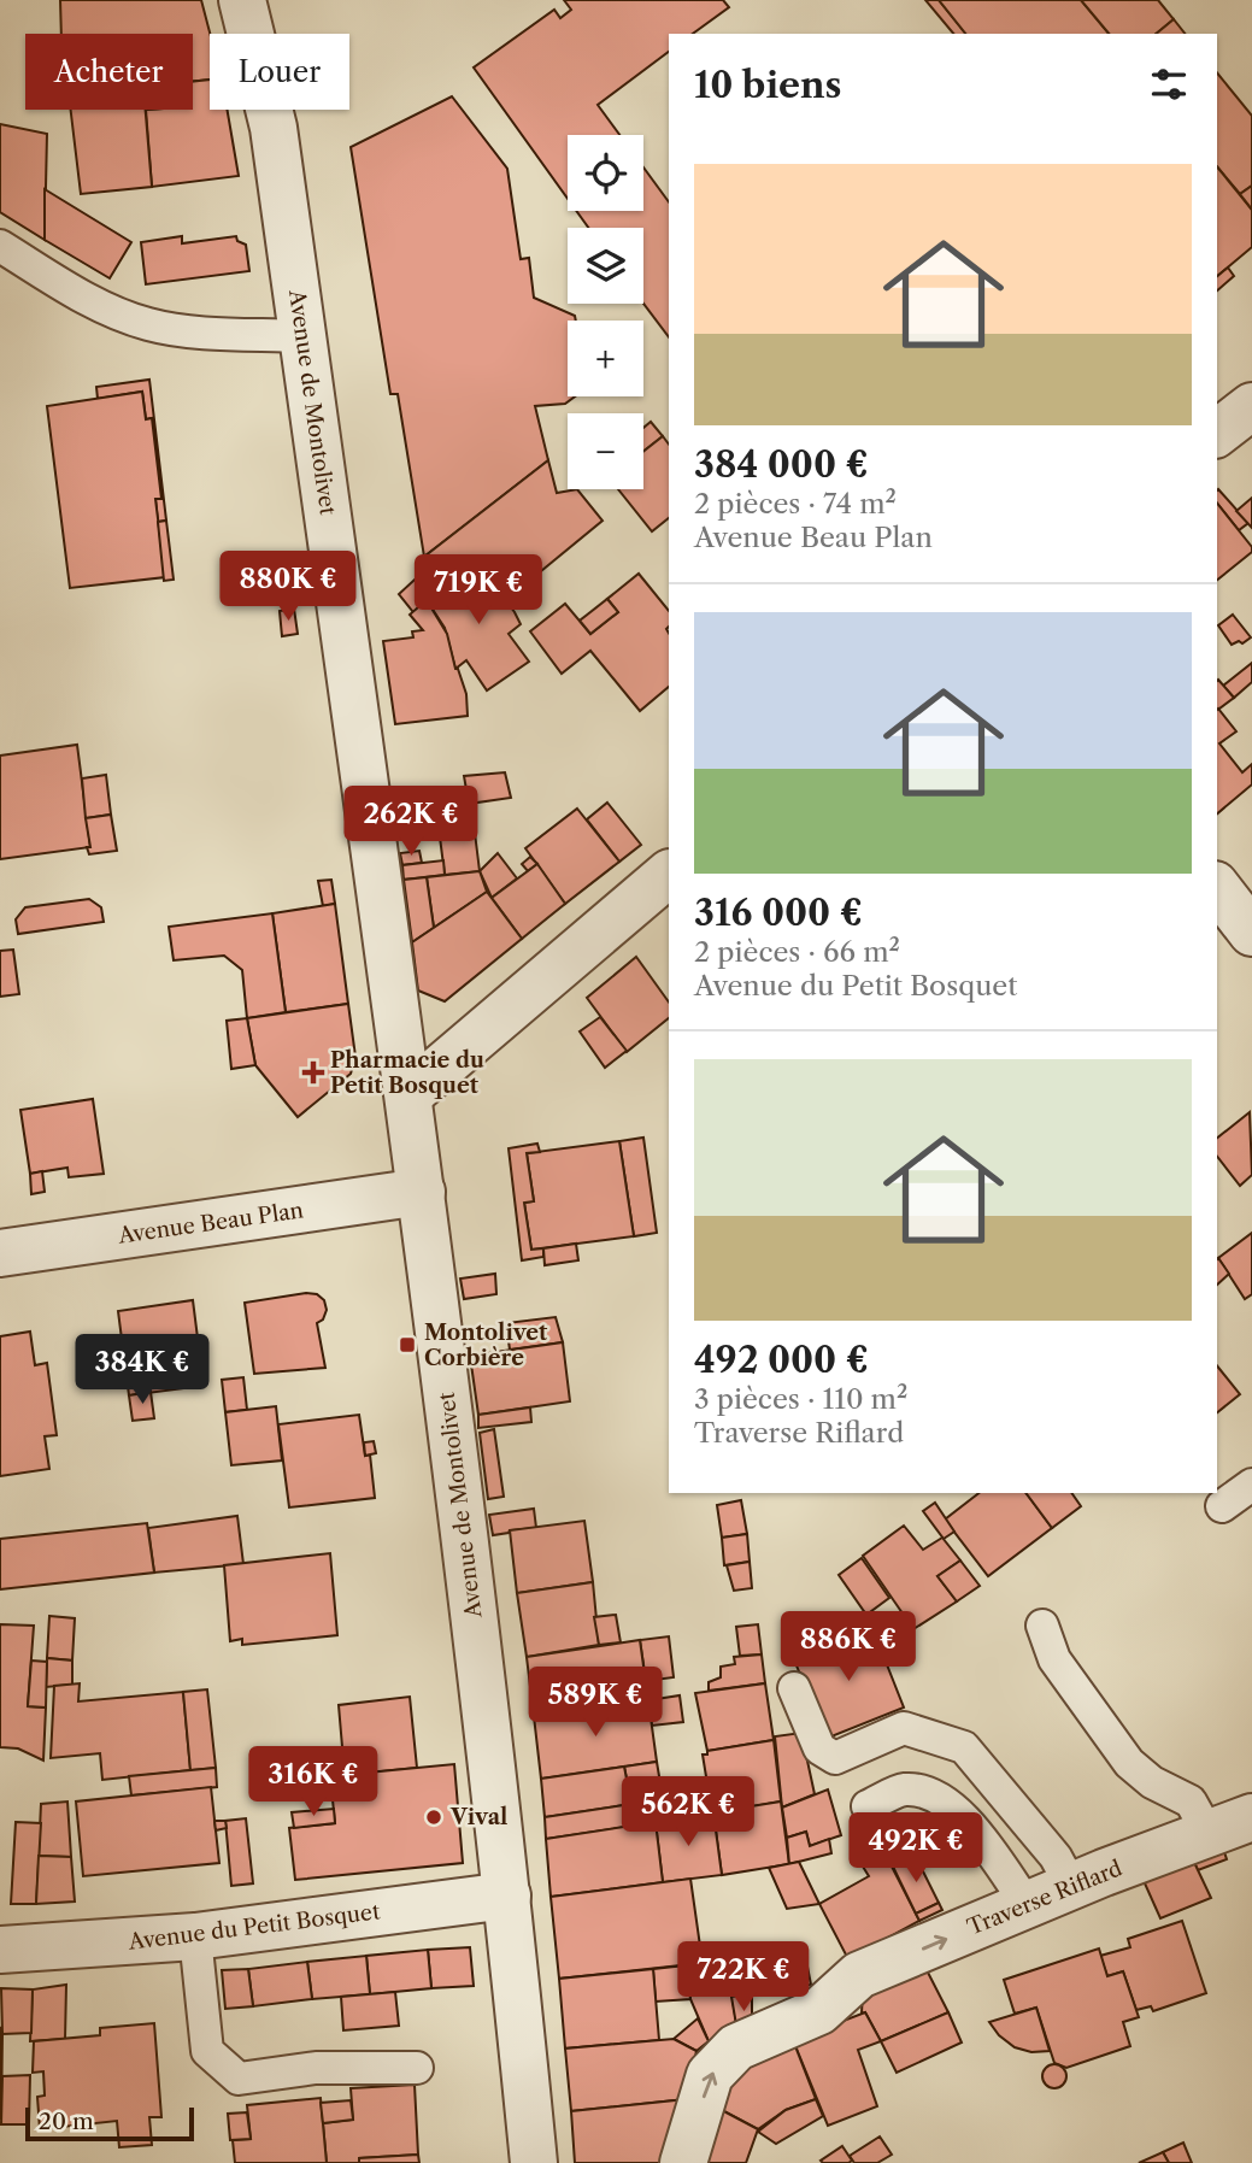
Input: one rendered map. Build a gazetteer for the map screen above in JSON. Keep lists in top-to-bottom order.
{
  "streets": {
    "street": [
      "Avenue de Montolivet",
      "Avenue Beau Plan",
      "Traverse Riflard",
      "Avenue du Petit Bosquet"
    ]
  },
  "crossings": [
    ["Avenue de Montolivet", "Avenue Beau Plan"],
    ["Avenue de Montolivet", "Avenue du Petit Bosquet"]
  ],
  "one_way": ["Traverse Riflard"],
  "places": {
    "health": ["Pharmacie du Petit Bosquet"],
    "transit": ["Montolivet Corbière"],
    "other": ["Vival"]
  },
  "scale_bar": "20 m",
  "page": {
    "chip": ["Acheter", "Louer"],
    "heading": "10 biens",
    "map_buttons": ["+", "−"],
    "list": [
      {
        "name": "384 000 €",
        "note": "2 pièces · 74 m² · Avenue Beau Plan"
      },
      {
        "name": "316 000 €",
        "note": "2 pièces · 66 m² · Avenue du Petit Bosquet"
      },
      {
        "name": "492 000 €",
        "note": "3 pièces · 110 m² · Traverse Riflard"
      }
    ],
    "price": [
      "880K €",
      "719K €",
      "262K €",
      "384K €",
      "886K €",
      "589K €",
      "316K €",
      "562K €",
      "492K €",
      "722K €"
    ],
    "scale": "20 m"
  }
}
